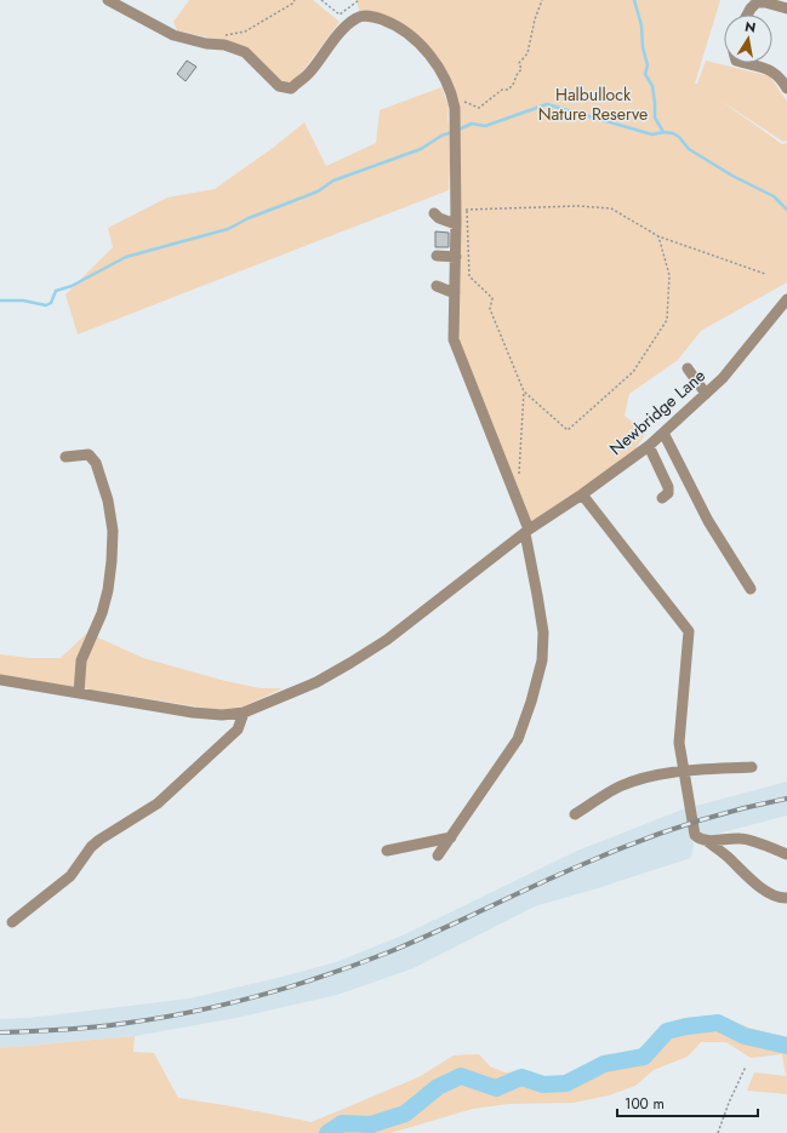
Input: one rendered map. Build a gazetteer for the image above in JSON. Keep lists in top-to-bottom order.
{
  "streets": {
    "street": ["Newbridge Lane"]
  },
  "parks": ["Halbullock Nature Reserve"],
  "scale_bar": "100 m",
  "north": "top"
}
